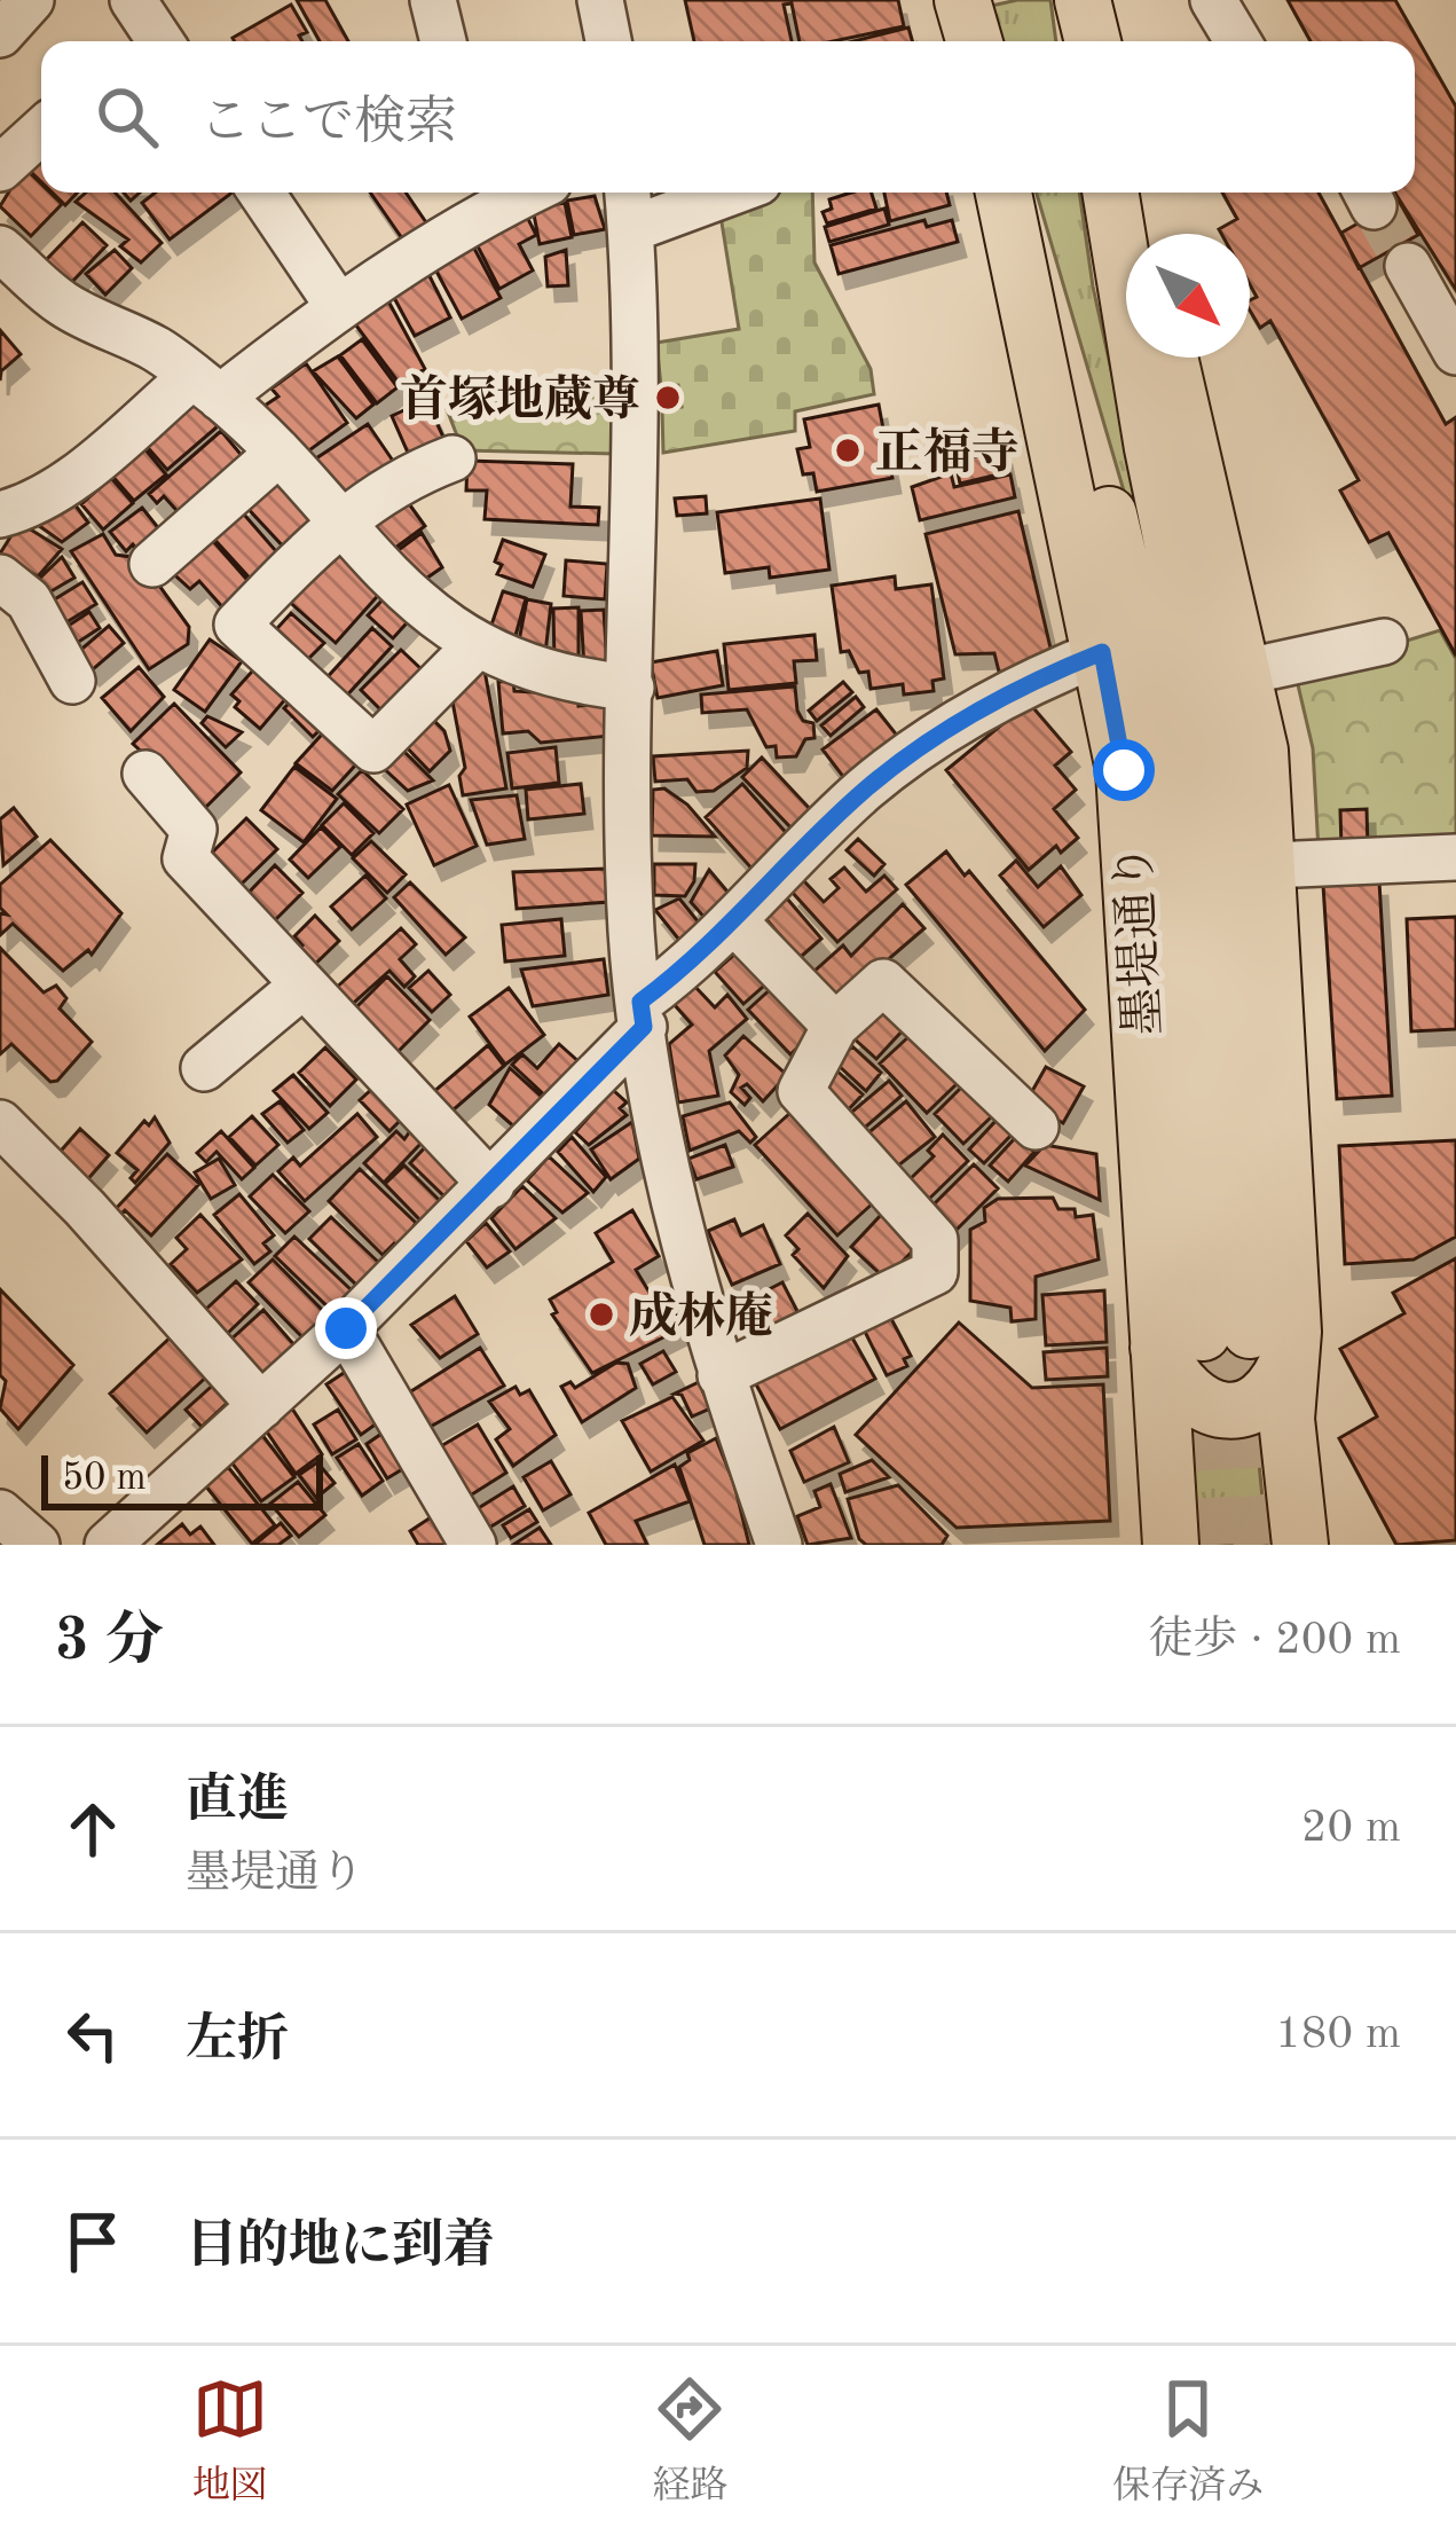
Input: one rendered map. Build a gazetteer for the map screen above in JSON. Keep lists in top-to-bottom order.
{
  "streets": {
    "main road": ["墨堤通り"]
  },
  "places": ["首塚地蔵尊", "正福寺", "成林庵"],
  "scale_bar": "50 m",
  "north": "bottom right",
  "page": {
    "search": "ここで検索",
    "scale": "50 m",
    "heading": ["3 分", "徒歩 · 200 m"],
    "list": [
      ["直進", "墨堤通り", "20 m"],
      ["左折", "180 m"],
      "目的地に到着"
    ],
    "nav": ["地図", "経路", "保存済み"]
  }
}
